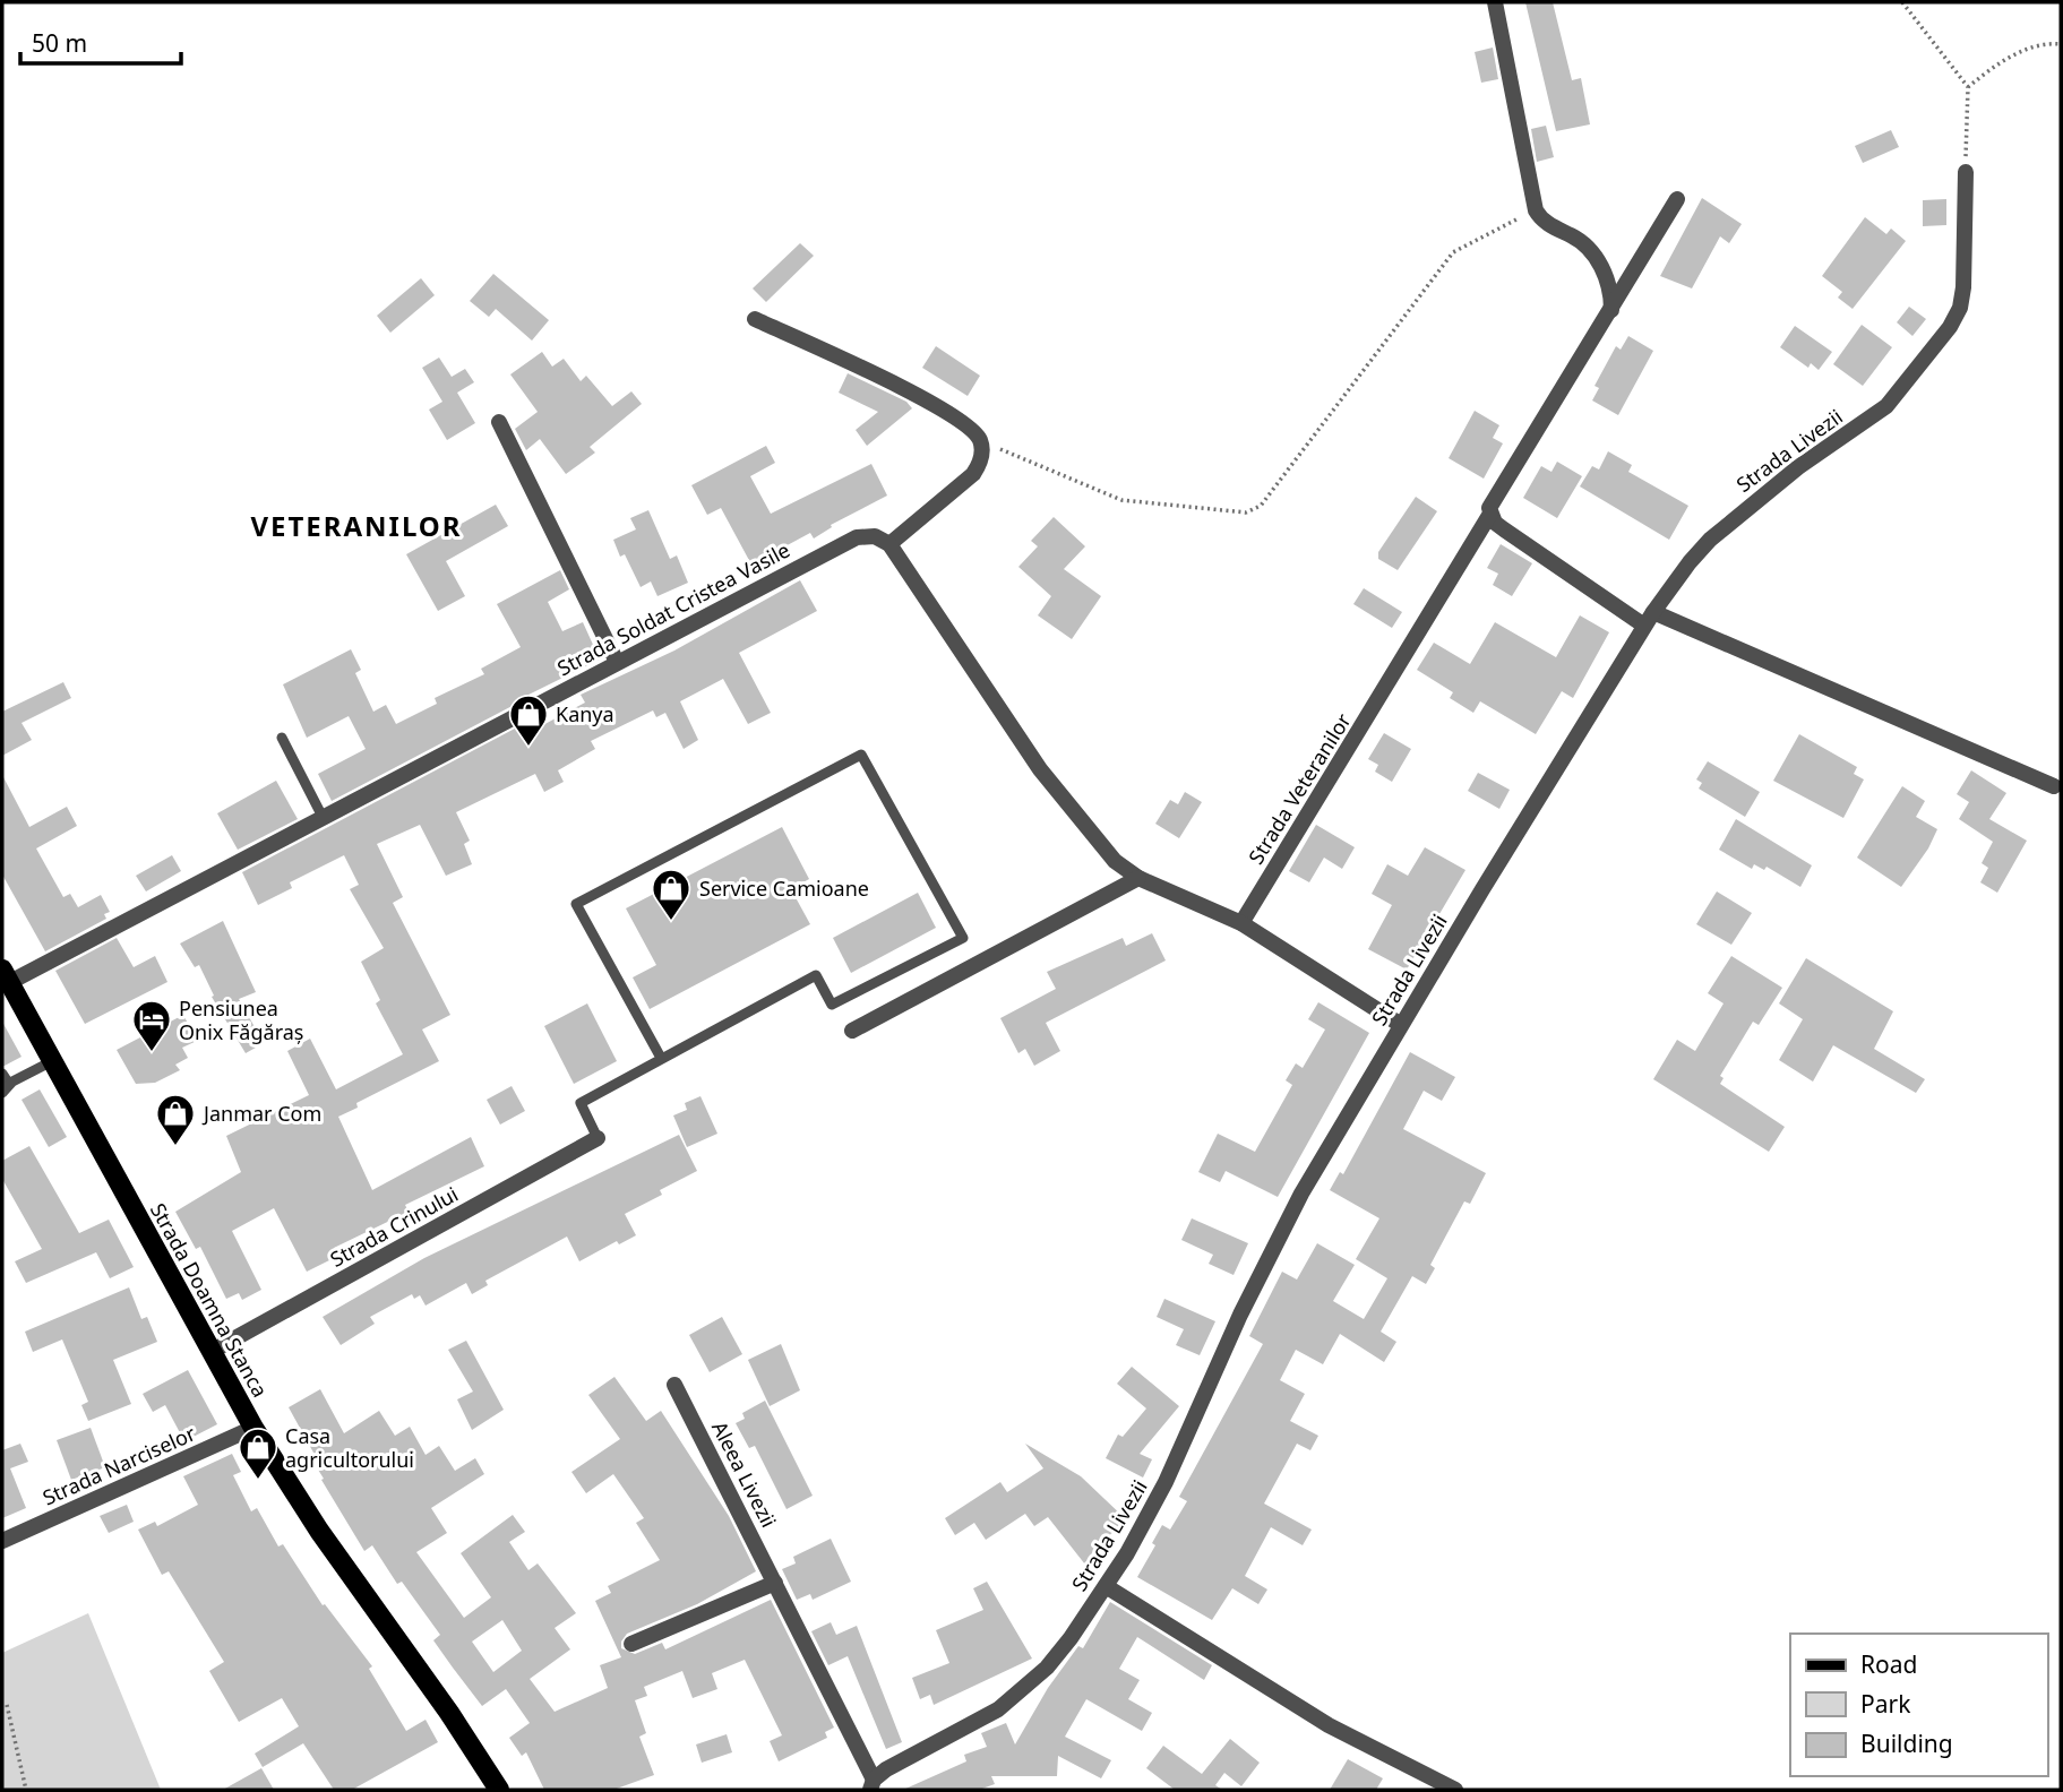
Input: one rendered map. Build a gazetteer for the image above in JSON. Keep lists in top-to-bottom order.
{
  "streets": {
    "main road": ["Strada Doamna Stanca"],
    "street": [
      "Strada Livezii",
      "Strada Soldat Cristea Vasile",
      "Strada Veteranilor",
      "Strada Crinului",
      "Strada Narciselor",
      "Aleea Livezii"
    ]
  },
  "crossings": [
    ["Strada Livezii", "Aleea Livezii"],
    ["Strada Soldat Cristea Vasile", "Strada Doamna Stanca"],
    ["Strada Crinului", "Strada Doamna Stanca"],
    ["Strada Doamna Stanca", "Strada Narciselor"]
  ],
  "districts": ["VETERANILOR"],
  "places": {
    "shop": [
      "Kanya",
      "Service Camioane",
      "Janmar Com",
      "Casa agricultorului"
    ],
    "hotel": ["Pensiunea Onix Făgăraș"]
  },
  "legend": ["Road", "Park", "Building"],
  "scale_bar": "50 m"
}
